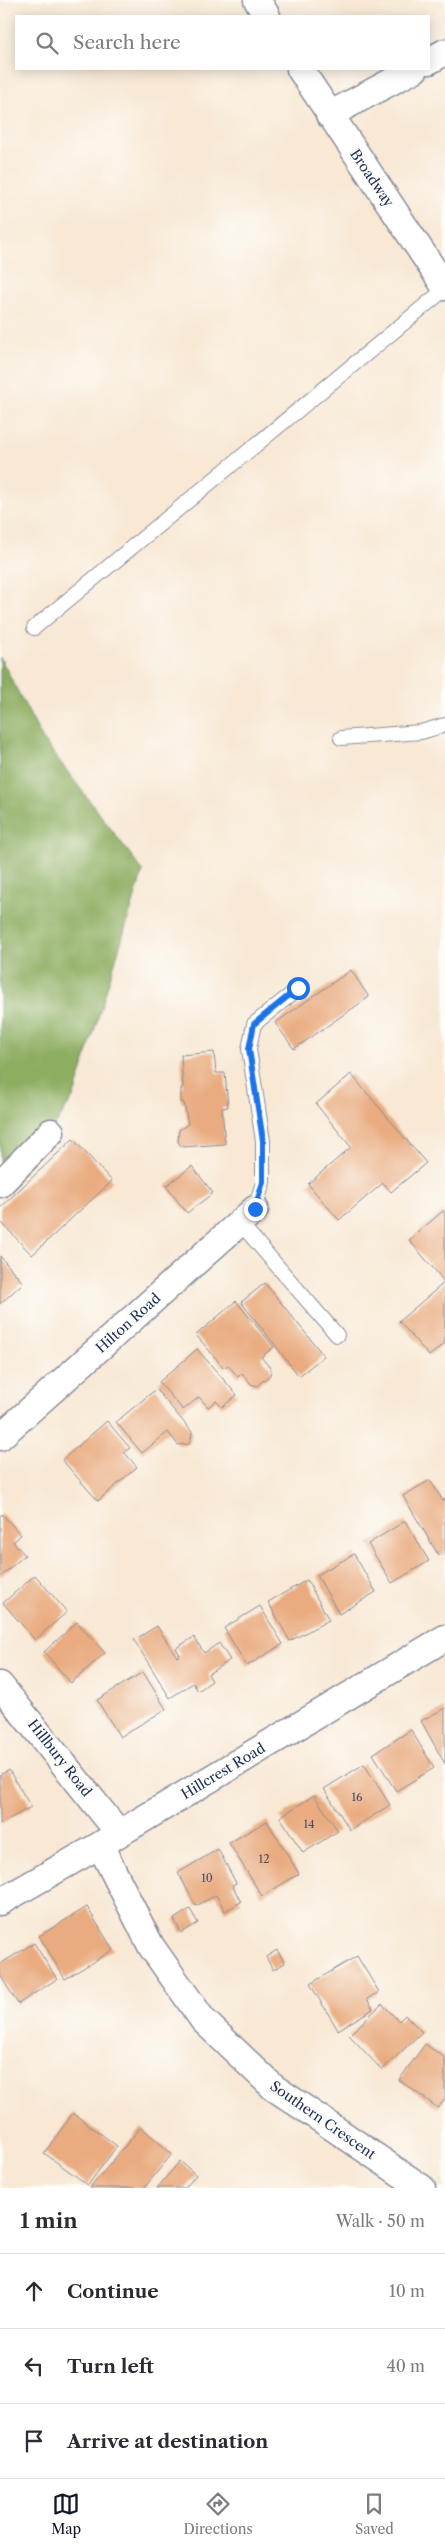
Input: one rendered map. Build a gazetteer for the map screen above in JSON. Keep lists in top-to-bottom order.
{
  "streets": {
    "street": [
      "Broadway",
      "Hilton Road",
      "Hillbury Road",
      "Hillcrest Road",
      "Southern Crescent"
    ]
  },
  "crossings": [
    ["Hillbury Road", "Hillcrest Road"],
    ["Hillbury Road", "Southern Crescent"],
    ["Hillcrest Road", "Southern Crescent"]
  ],
  "house_numbers": [
    "16",
    "14",
    "12",
    "10"
  ],
  "page": {
    "search": "Search here",
    "heading": ["1 min", "Walk · 50 m"],
    "list": [
      ["Continue", "10 m"],
      ["Turn left", "40 m"],
      "Arrive at destination"
    ],
    "nav": ["Map", "Directions", "Saved"]
  }
}
